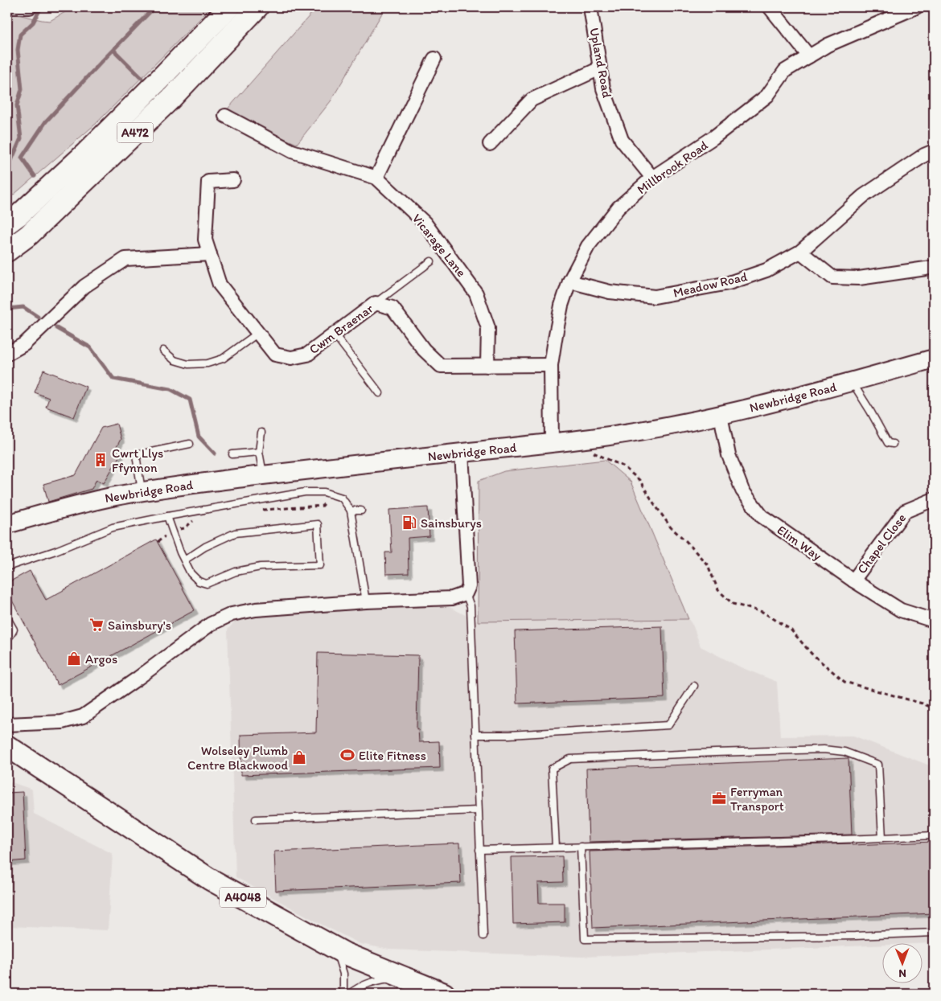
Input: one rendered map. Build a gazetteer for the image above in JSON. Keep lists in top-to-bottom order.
{
  "streets": {
    "main road": ["A472", "Newbridge Road", "A4048"],
    "street": [
      "Upland Road",
      "Millbrook Road",
      "Vicarage Lane",
      "Meadow Road",
      "Cwm Braenar",
      "Elim Way",
      "Chapel Close"
    ]
  },
  "crossings": [
    ["Upland Road", "Millbrook Road"],
    ["Millbrook Road", "Meadow Road"],
    ["Millbrook Road", "Cwm Braenar"],
    ["Millbrook Road", "Newbridge Road"],
    ["Vicarage Lane", "Cwm Braenar"],
    ["Newbridge Road", "Elim Way"],
    ["Elim Way", "Chapel Close"]
  ],
  "places": {
    "building": ["Cwrt Llys Ffynnon"],
    "fuel station": ["Sainsburys"],
    "supermarket": ["Sainsbury's"],
    "shop": ["Argos", "Wolseley Plumb Centre Blackwood"],
    "sports": ["Elite Fitness"],
    "office": ["Ferryman Transport"]
  },
  "north": "bottom"
}
